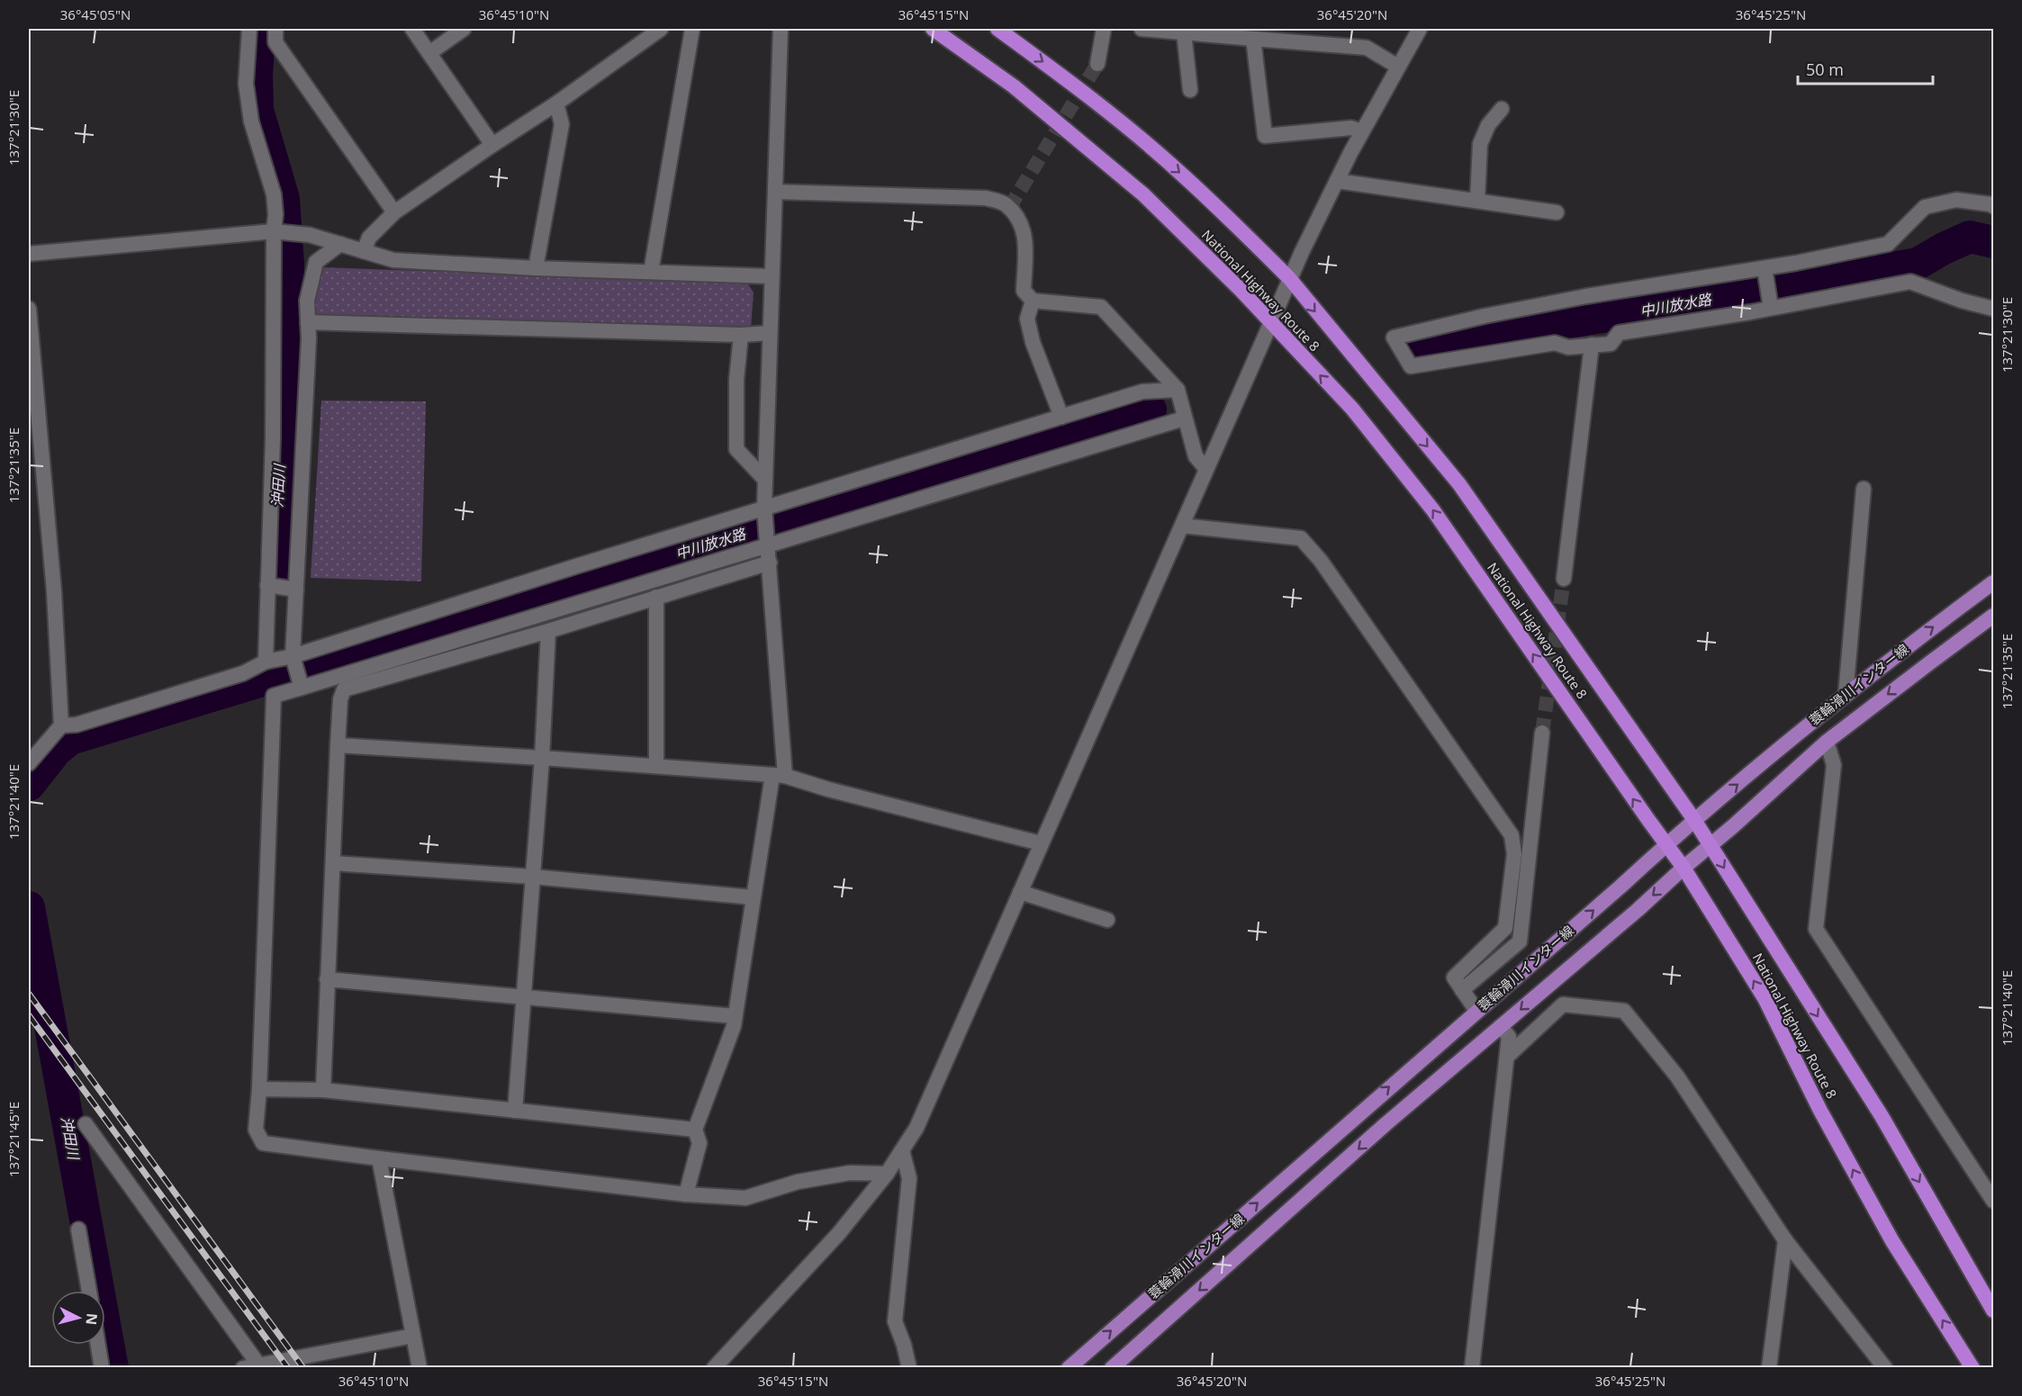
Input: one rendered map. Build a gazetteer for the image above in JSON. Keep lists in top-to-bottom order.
{
  "streets": {
    "highway": ["National Highway Route 8"],
    "main road": ["蓑輪滑川インター線"]
  },
  "crossings": [
    ["National Highway Route 8", "蓑輪滑川インター線"]
  ],
  "water": ["中川放水路", "沖田川"],
  "scale_bar": "50 m",
  "north": "right",
  "coordinates": [
    "36°45'05\"N",
    "36°45'10\"N",
    "36°45'15\"N",
    "36°45'20\"N",
    "36°45'25\"N",
    "137°21'30\"E",
    "137°21'35\"E",
    "137°21'40\"E",
    "137°21'45\"E"
  ]
}
